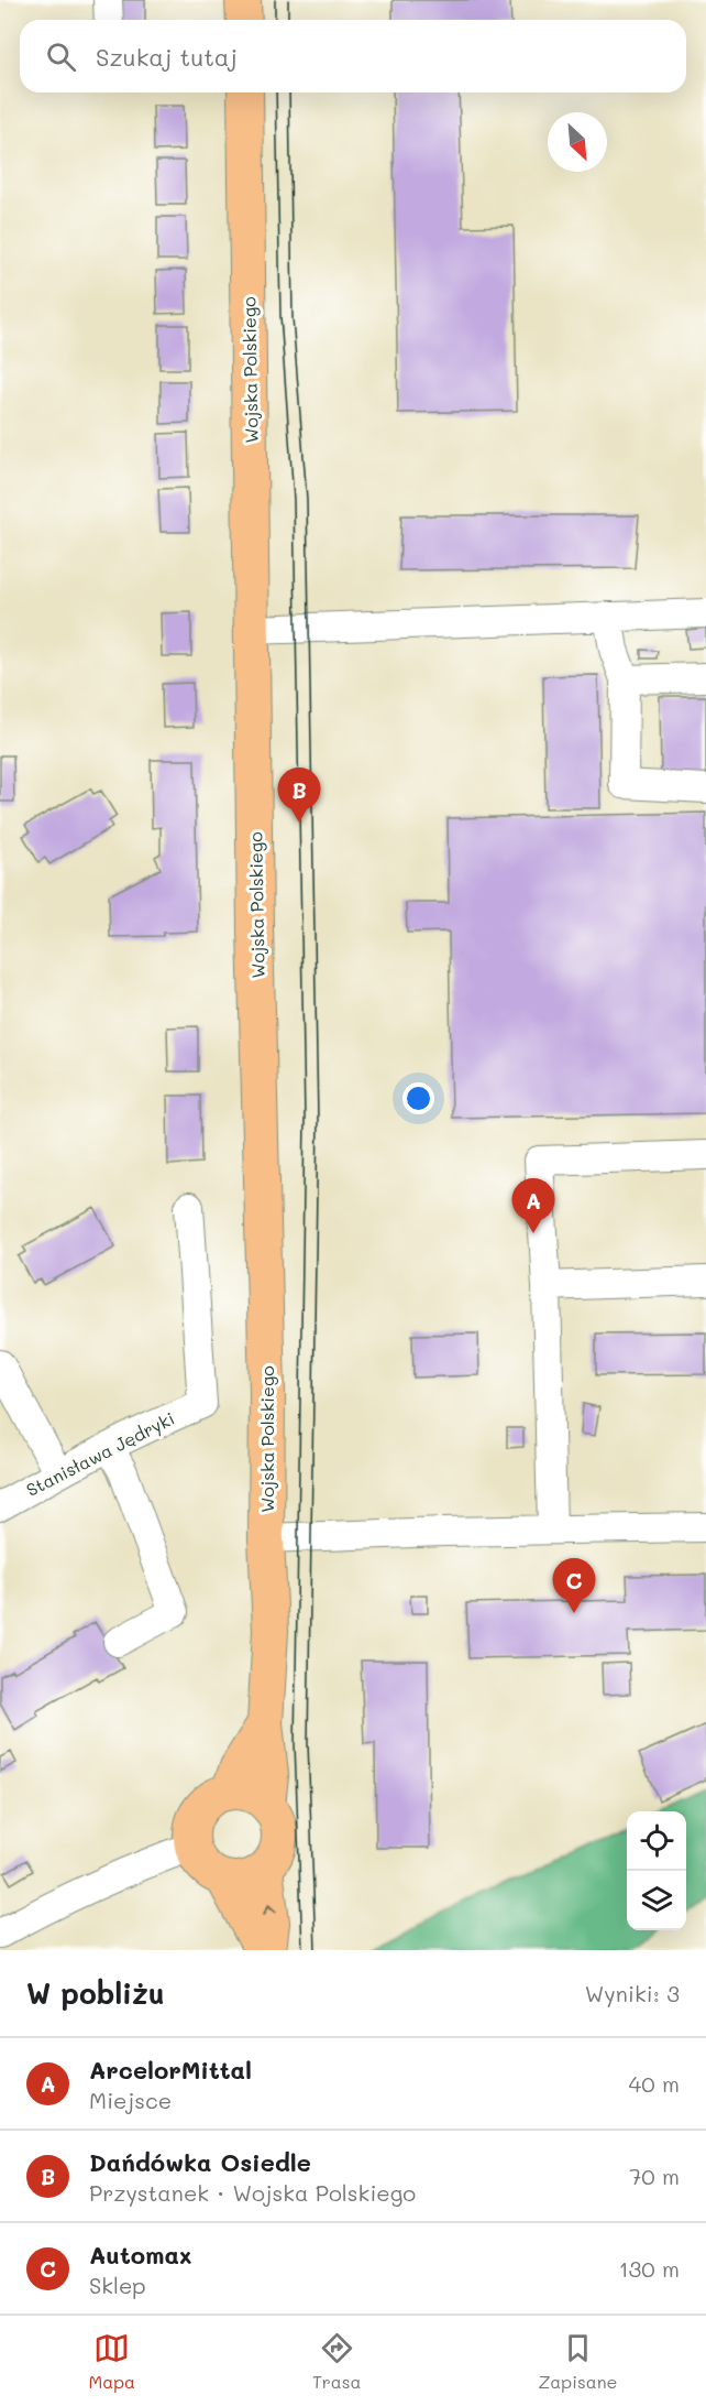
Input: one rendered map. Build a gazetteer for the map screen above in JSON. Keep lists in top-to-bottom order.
{
  "streets": {
    "main road": ["Wojska Polskiego"],
    "street": ["Stanisława Jędryki"]
  },
  "north": "bottom right",
  "page": {
    "search": "Szukaj tutaj",
    "pins": ["B", "A", "C"],
    "heading": ["W pobliżu", "Wyniki: 3"],
    "list": [
      {
        "mark": "A",
        "name": "ArcelorMittal",
        "note": "Miejsce",
        "value": "40 m"
      },
      {
        "mark": "B",
        "name": "Dańdówka Osiedle",
        "note": "Przystanek · Wojska Polskiego",
        "value": "70 m"
      },
      {
        "mark": "C",
        "name": "Automax",
        "note": "Sklep",
        "value": "130 m"
      }
    ],
    "nav": ["Mapa", "Trasa", "Zapisane"]
  }
}
